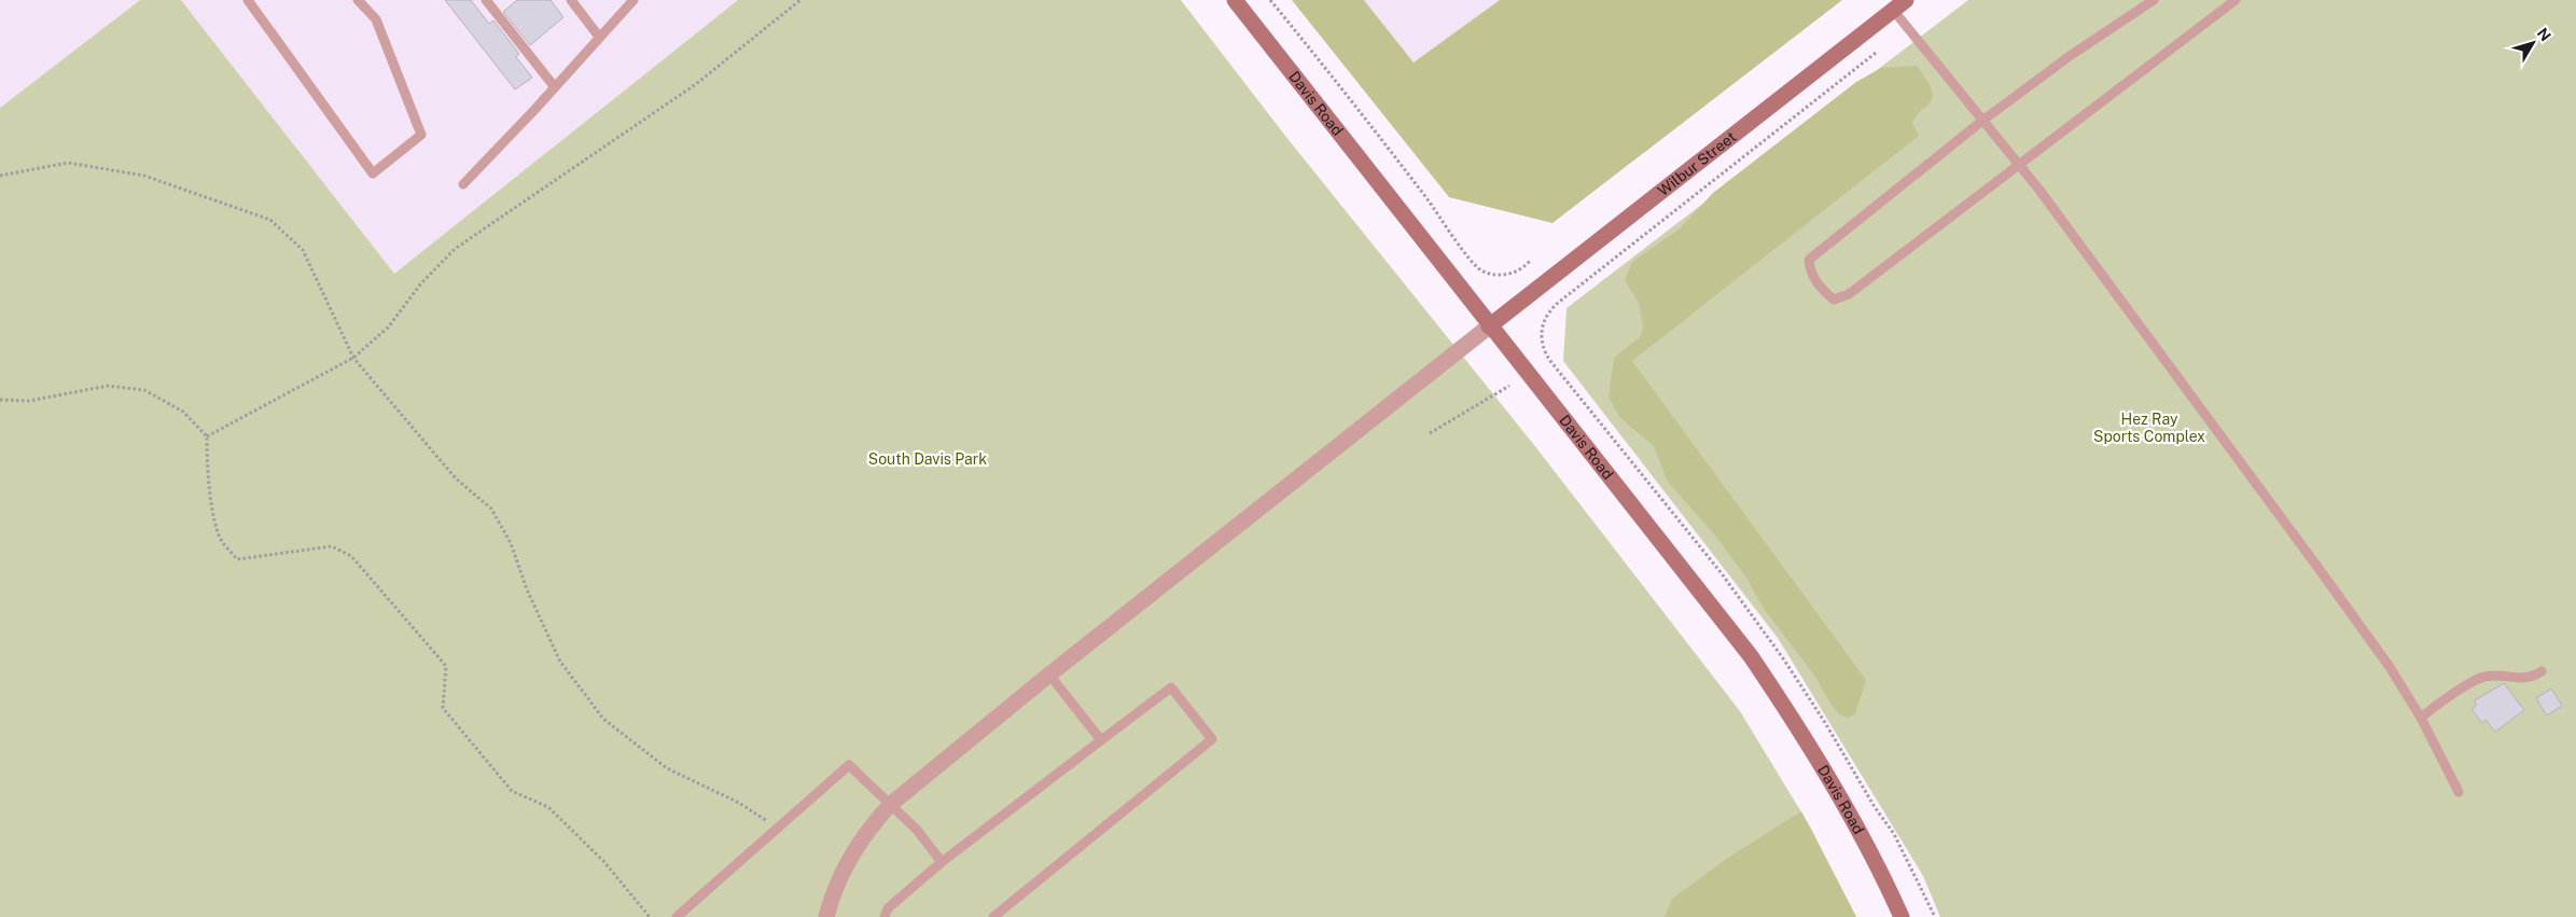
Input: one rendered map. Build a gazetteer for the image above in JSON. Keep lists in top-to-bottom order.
{
  "streets": {
    "street": ["Davis Road", "Wilbur Street"]
  },
  "crossings": [
    ["Davis Road", "Wilbur Street"]
  ],
  "parks": ["Hez Ray Sports Complex", "South Davis Park"],
  "north": "top right"
}
